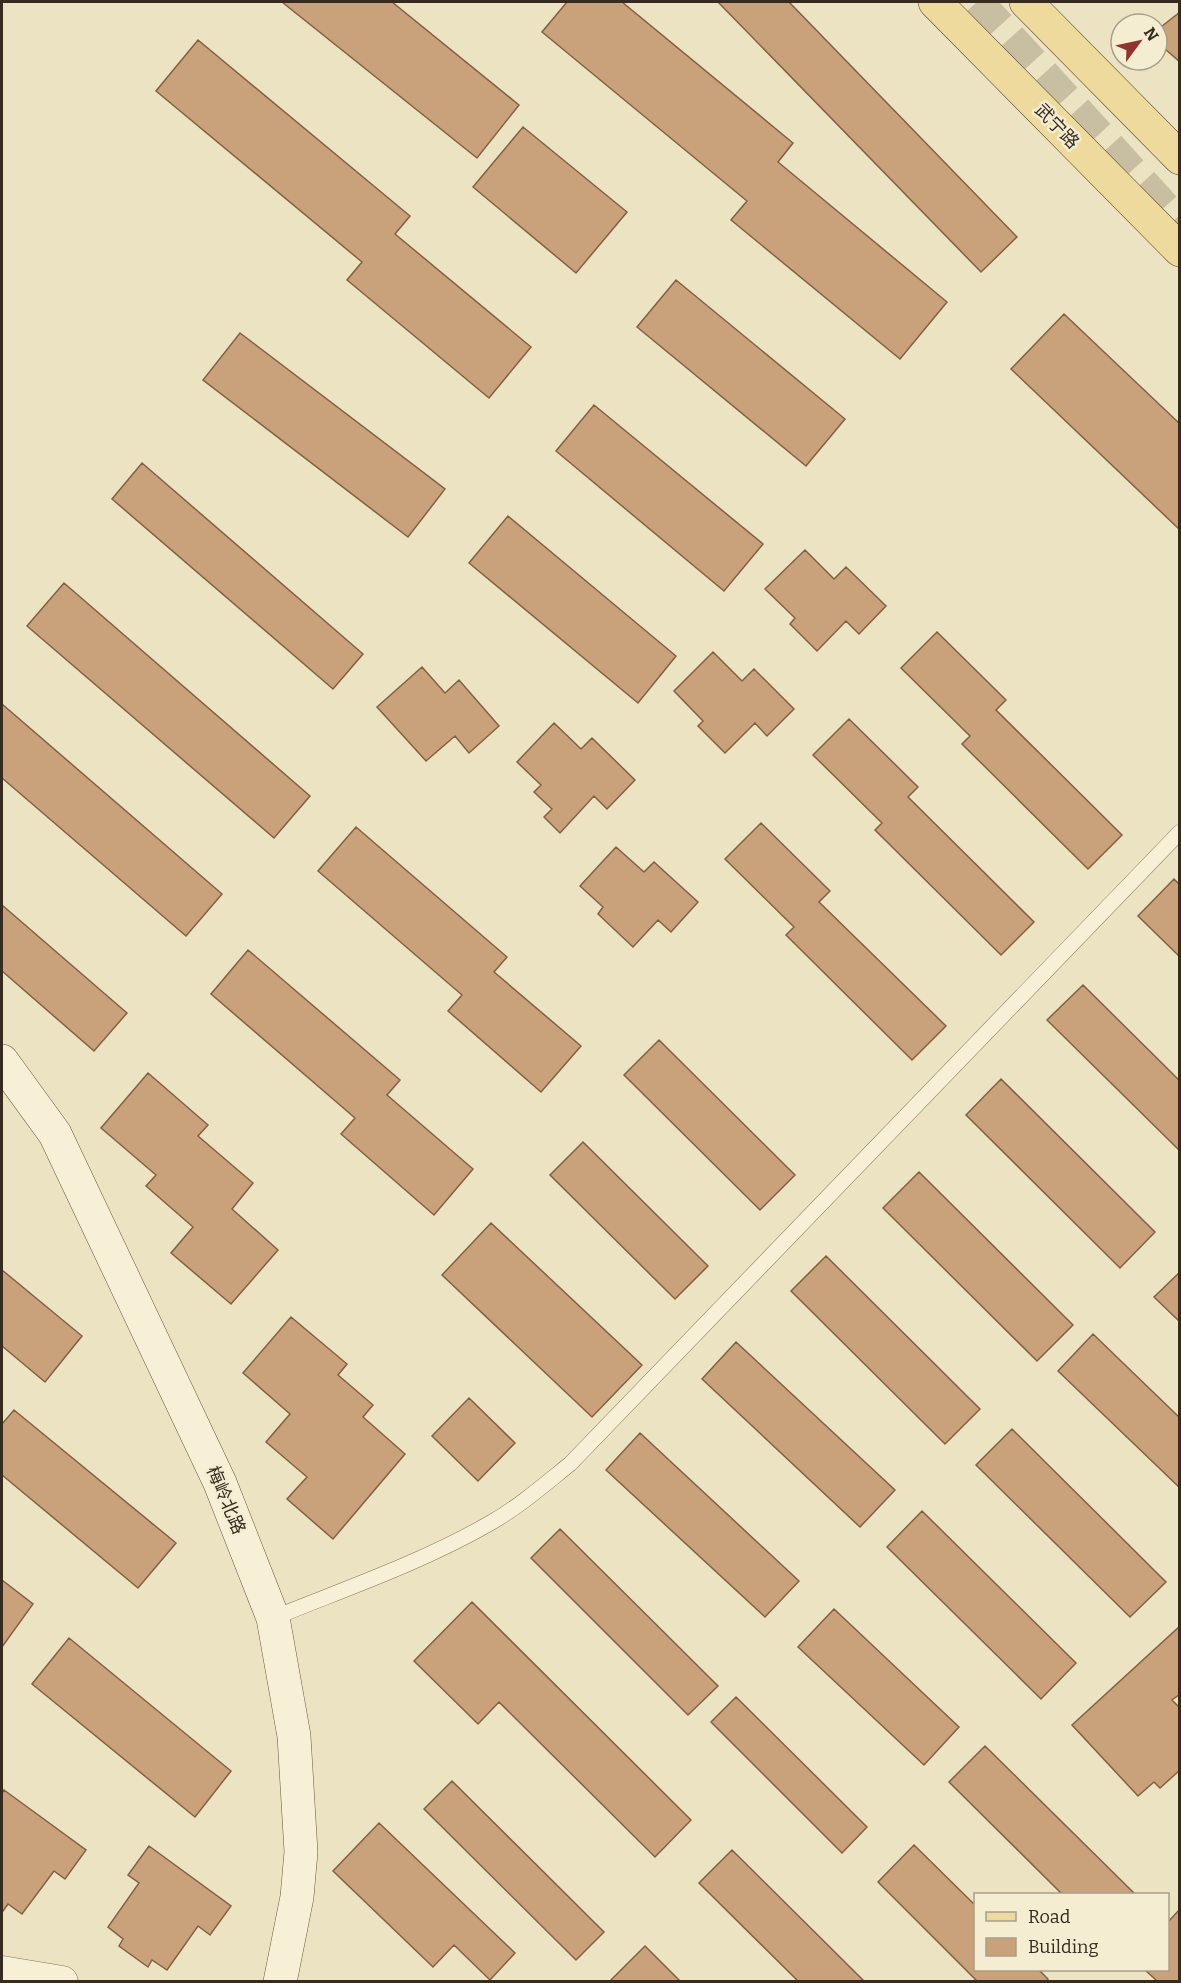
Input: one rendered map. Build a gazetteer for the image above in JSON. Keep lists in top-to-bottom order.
{
  "streets": {
    "main road": ["武宁路"],
    "street": ["梅岭北路"]
  },
  "legend": ["Road", "Building"],
  "north": "top right"
}
